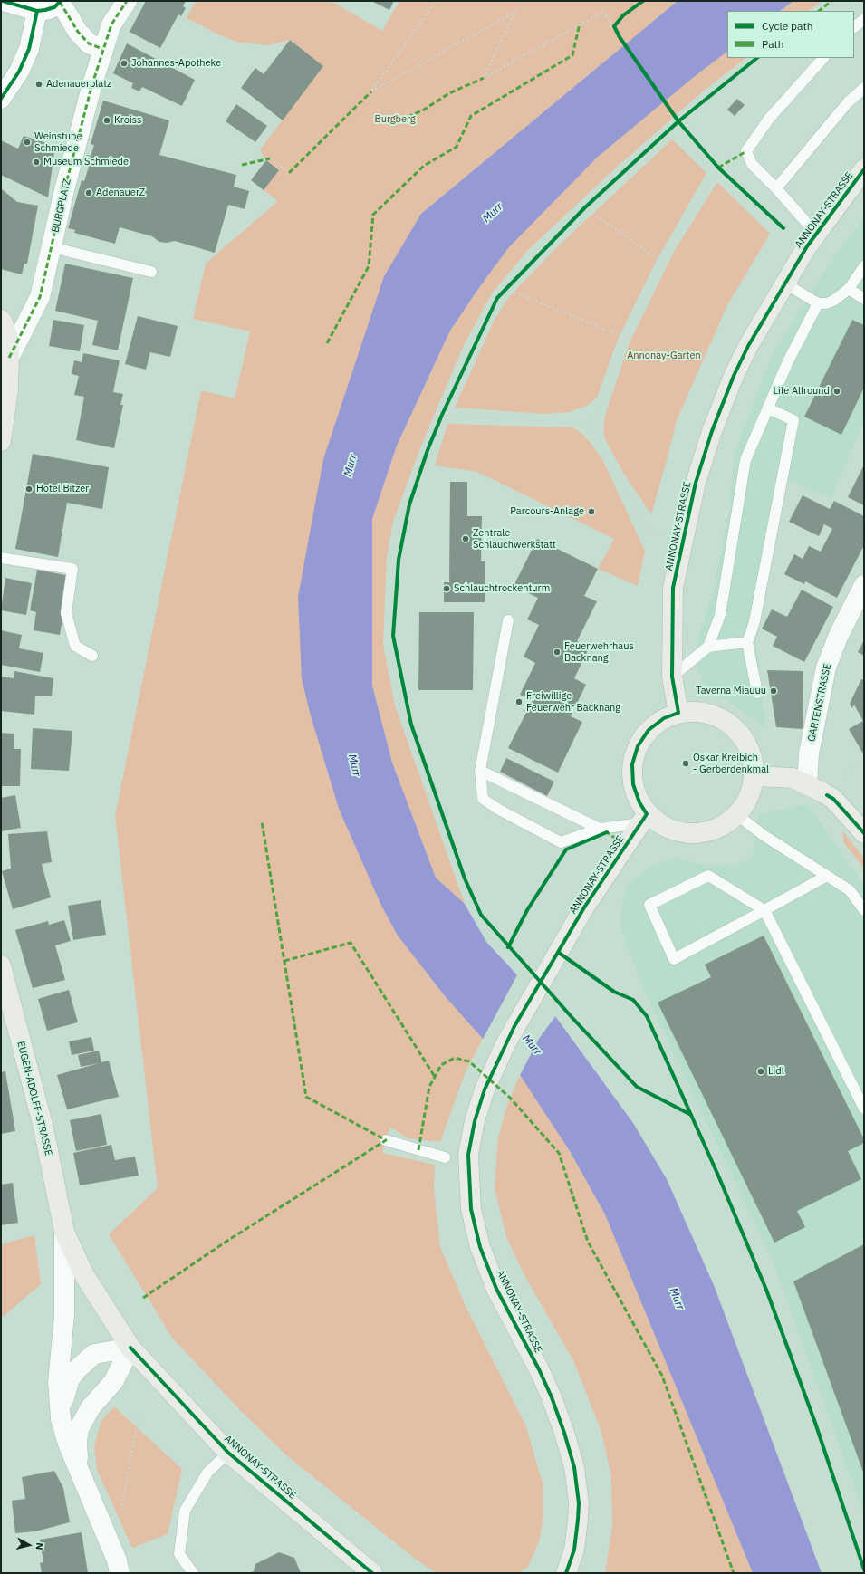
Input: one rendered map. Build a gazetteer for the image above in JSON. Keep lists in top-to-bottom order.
{
  "streets": {
    "street": [
      "BURGPLATZ",
      "ANNONAY-STRASSE",
      "GARTENSTRASSE",
      "EUGEN-ADOLFF-STRASSE"
    ]
  },
  "crossings": [
    ["ANNONAY-STRASSE", "EUGEN-ADOLFF-STRASSE"]
  ],
  "water": ["Murr"],
  "parks": ["Burgberg", "Annonay-Garten"],
  "places": [
    "Johannes-Apotheke",
    "Adenauerplatz",
    "Kroiss",
    "Weinstube Schmiede",
    "Museum Schmiede",
    "AdenauerZ",
    "Life Allround",
    "Hotel Bitzer",
    "Parcours-Anlage",
    "Zentrale Schlauchwerkstatt",
    "Schlauchtrockenturm",
    "Feuerwehrhaus Backnang",
    "Taverna Miauuu",
    "Freiwillige Feuerwehr Backnang",
    "Oskar Kreibich - Gerberdenkmal",
    "Lidl"
  ],
  "legend": ["Cycle path", "Path"],
  "north": "right"
}
